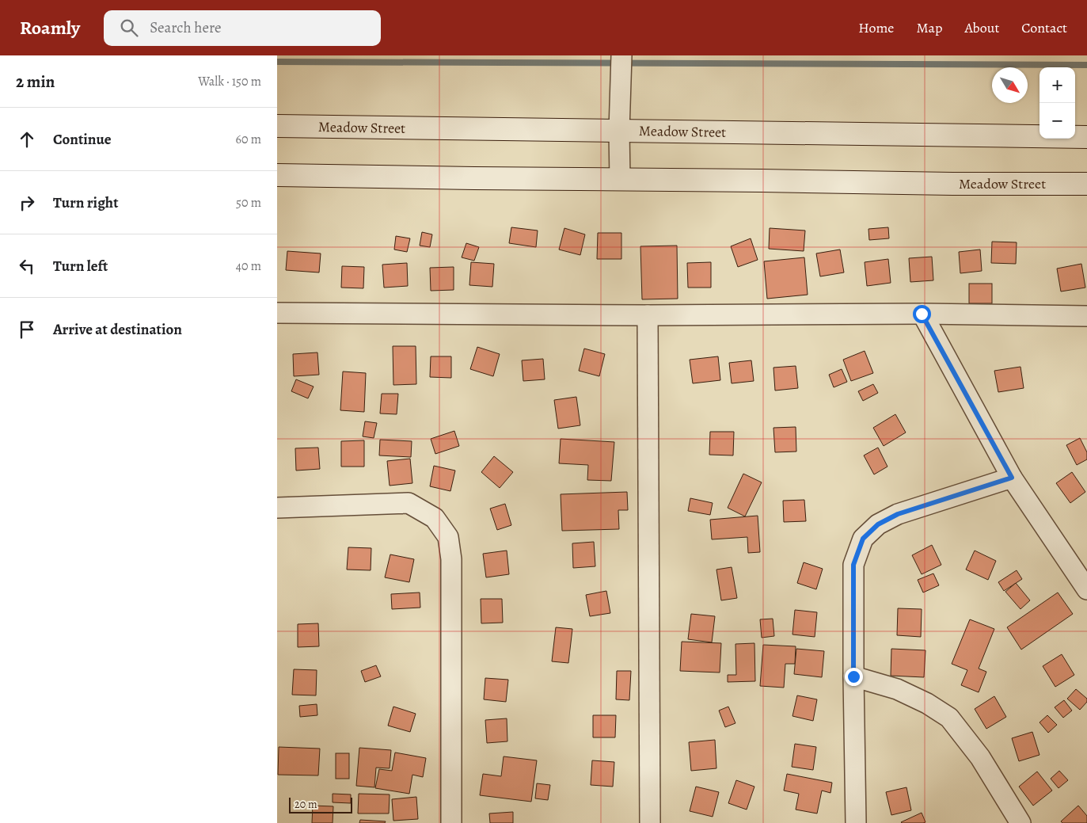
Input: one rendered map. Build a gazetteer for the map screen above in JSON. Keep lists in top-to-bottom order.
{
  "streets": {
    "street": ["Meadow Street"]
  },
  "scale_bar": "20 m",
  "north": "bottom right",
  "page": {
    "header": "Roamly",
    "search": "Search here",
    "nav": [
      "Home",
      "Map",
      "About",
      "Contact"
    ],
    "heading": ["2 min", "Walk · 150 m"],
    "map_buttons": ["+", "−"],
    "list": [
      ["Continue", "60 m"],
      ["Turn right", "50 m"],
      ["Turn left", "40 m"],
      "Arrive at destination"
    ],
    "scale": "20 m"
  }
}
